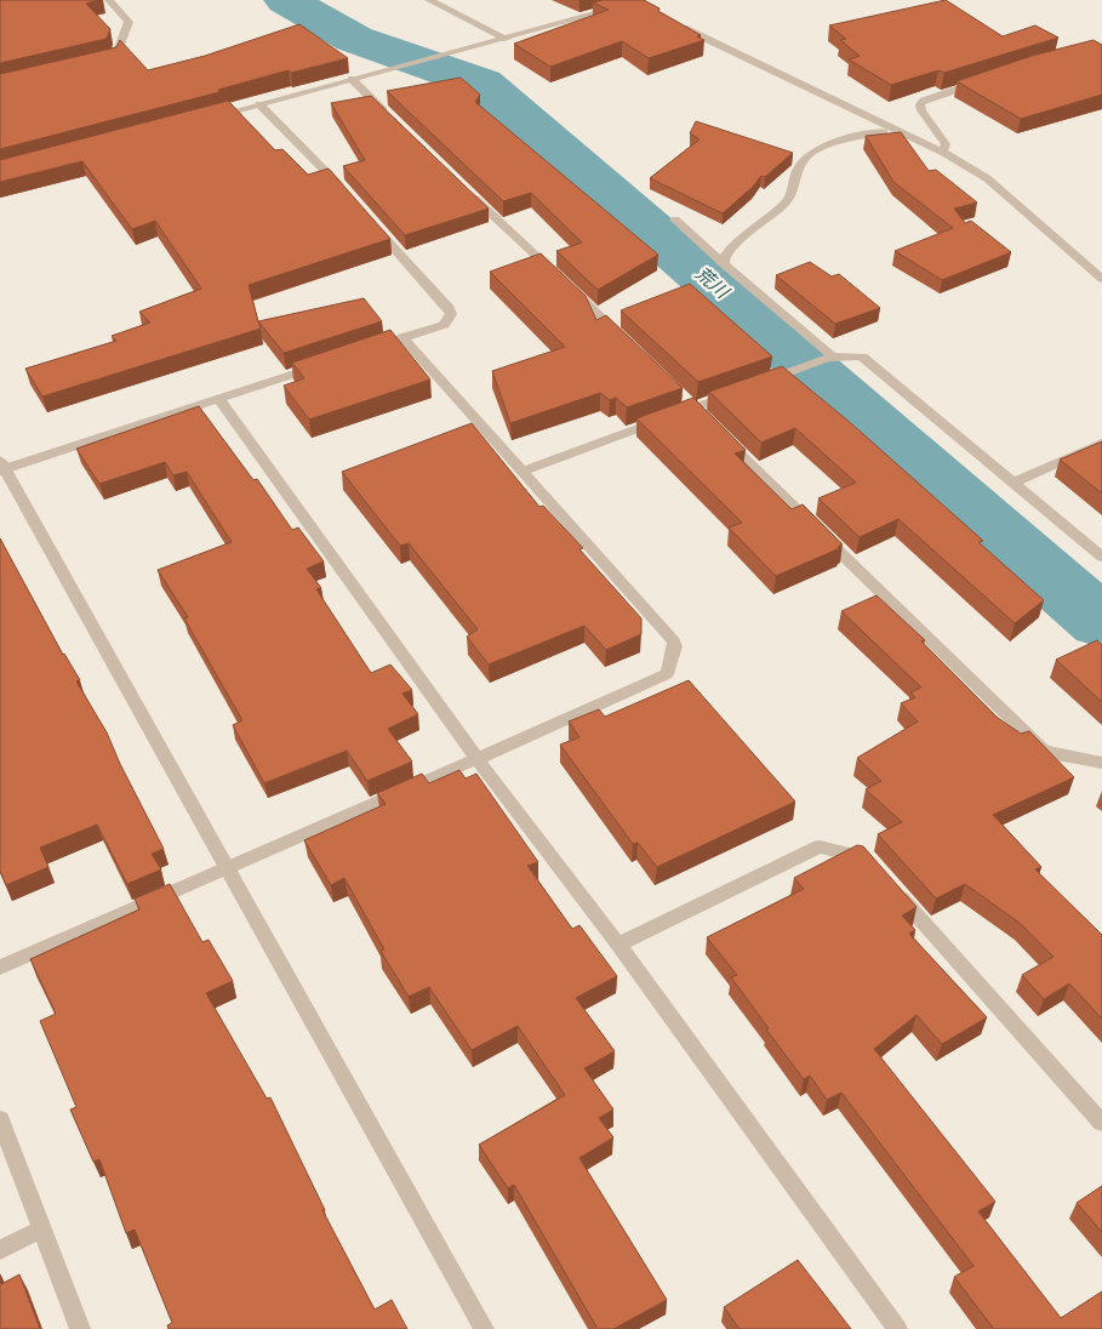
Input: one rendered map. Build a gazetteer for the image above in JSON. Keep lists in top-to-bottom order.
{
  "water": ["荒川"]
}
